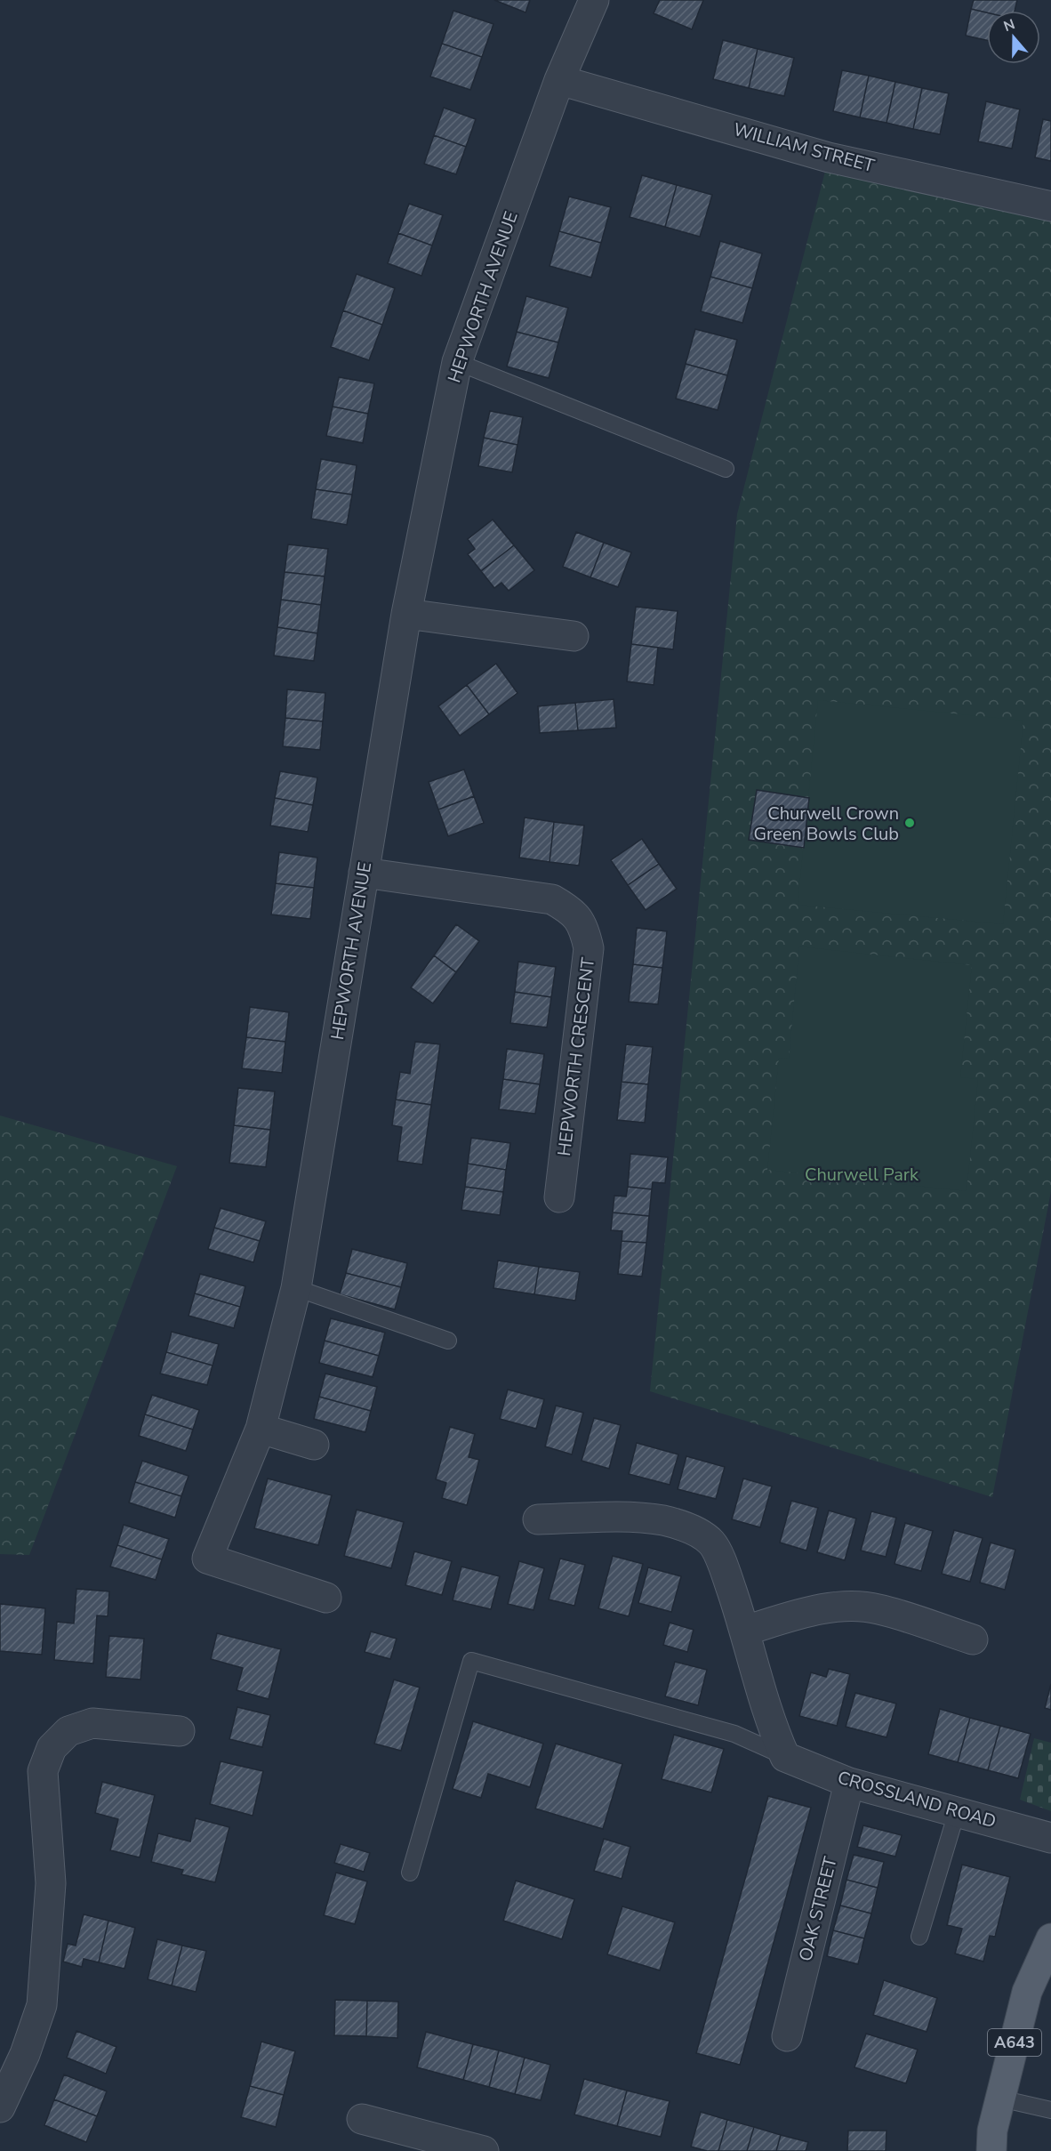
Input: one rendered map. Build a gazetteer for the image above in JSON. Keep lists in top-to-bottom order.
{
  "streets": {
    "main road": ["A643"],
    "street": [
      "WILLIAM STREET",
      "HEPWORTH AVENUE",
      "HEPWORTH CRESCENT",
      "CROSSLAND ROAD",
      "OAK STREET"
    ]
  },
  "crossings": [
    ["WILLIAM STREET", "HEPWORTH AVENUE"],
    ["HEPWORTH AVENUE", "HEPWORTH CRESCENT"],
    ["CROSSLAND ROAD", "OAK STREET"]
  ],
  "parks": ["Churwell Park"],
  "places": ["Churwell Crown Green Bowls Club"],
  "north": "top"
}
